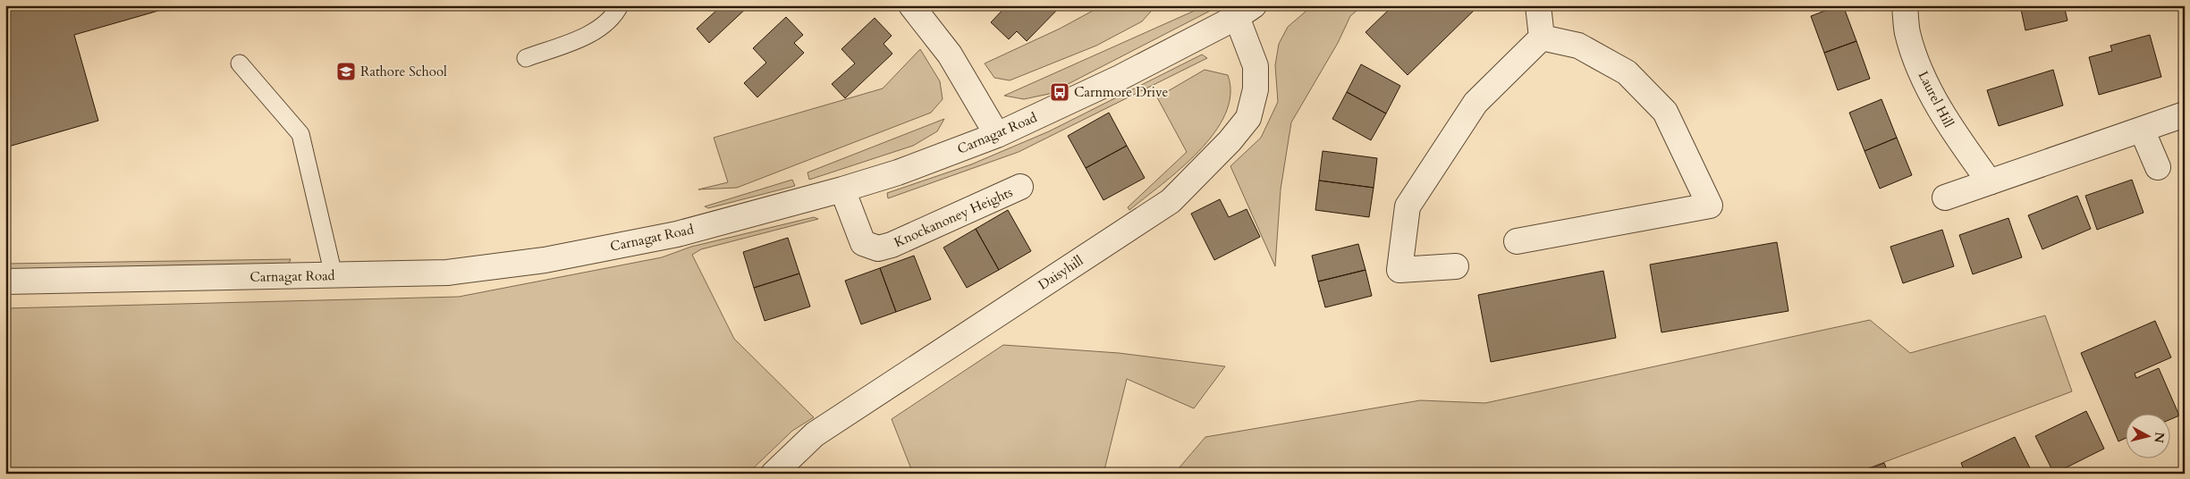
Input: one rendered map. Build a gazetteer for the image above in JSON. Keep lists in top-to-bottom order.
{
  "streets": {
    "street": [
      "Laurel Hill",
      "Carnagat Road",
      "Knockanoney Heights",
      "Daisyhill"
    ]
  },
  "crossings": [
    ["Carnagat Road", "Knockanoney Heights"],
    ["Carnagat Road", "Daisyhill"]
  ],
  "places": {
    "school or university": ["Rathore School"],
    "bus stop": ["Carnmore Drive"]
  },
  "north": "right"
}
